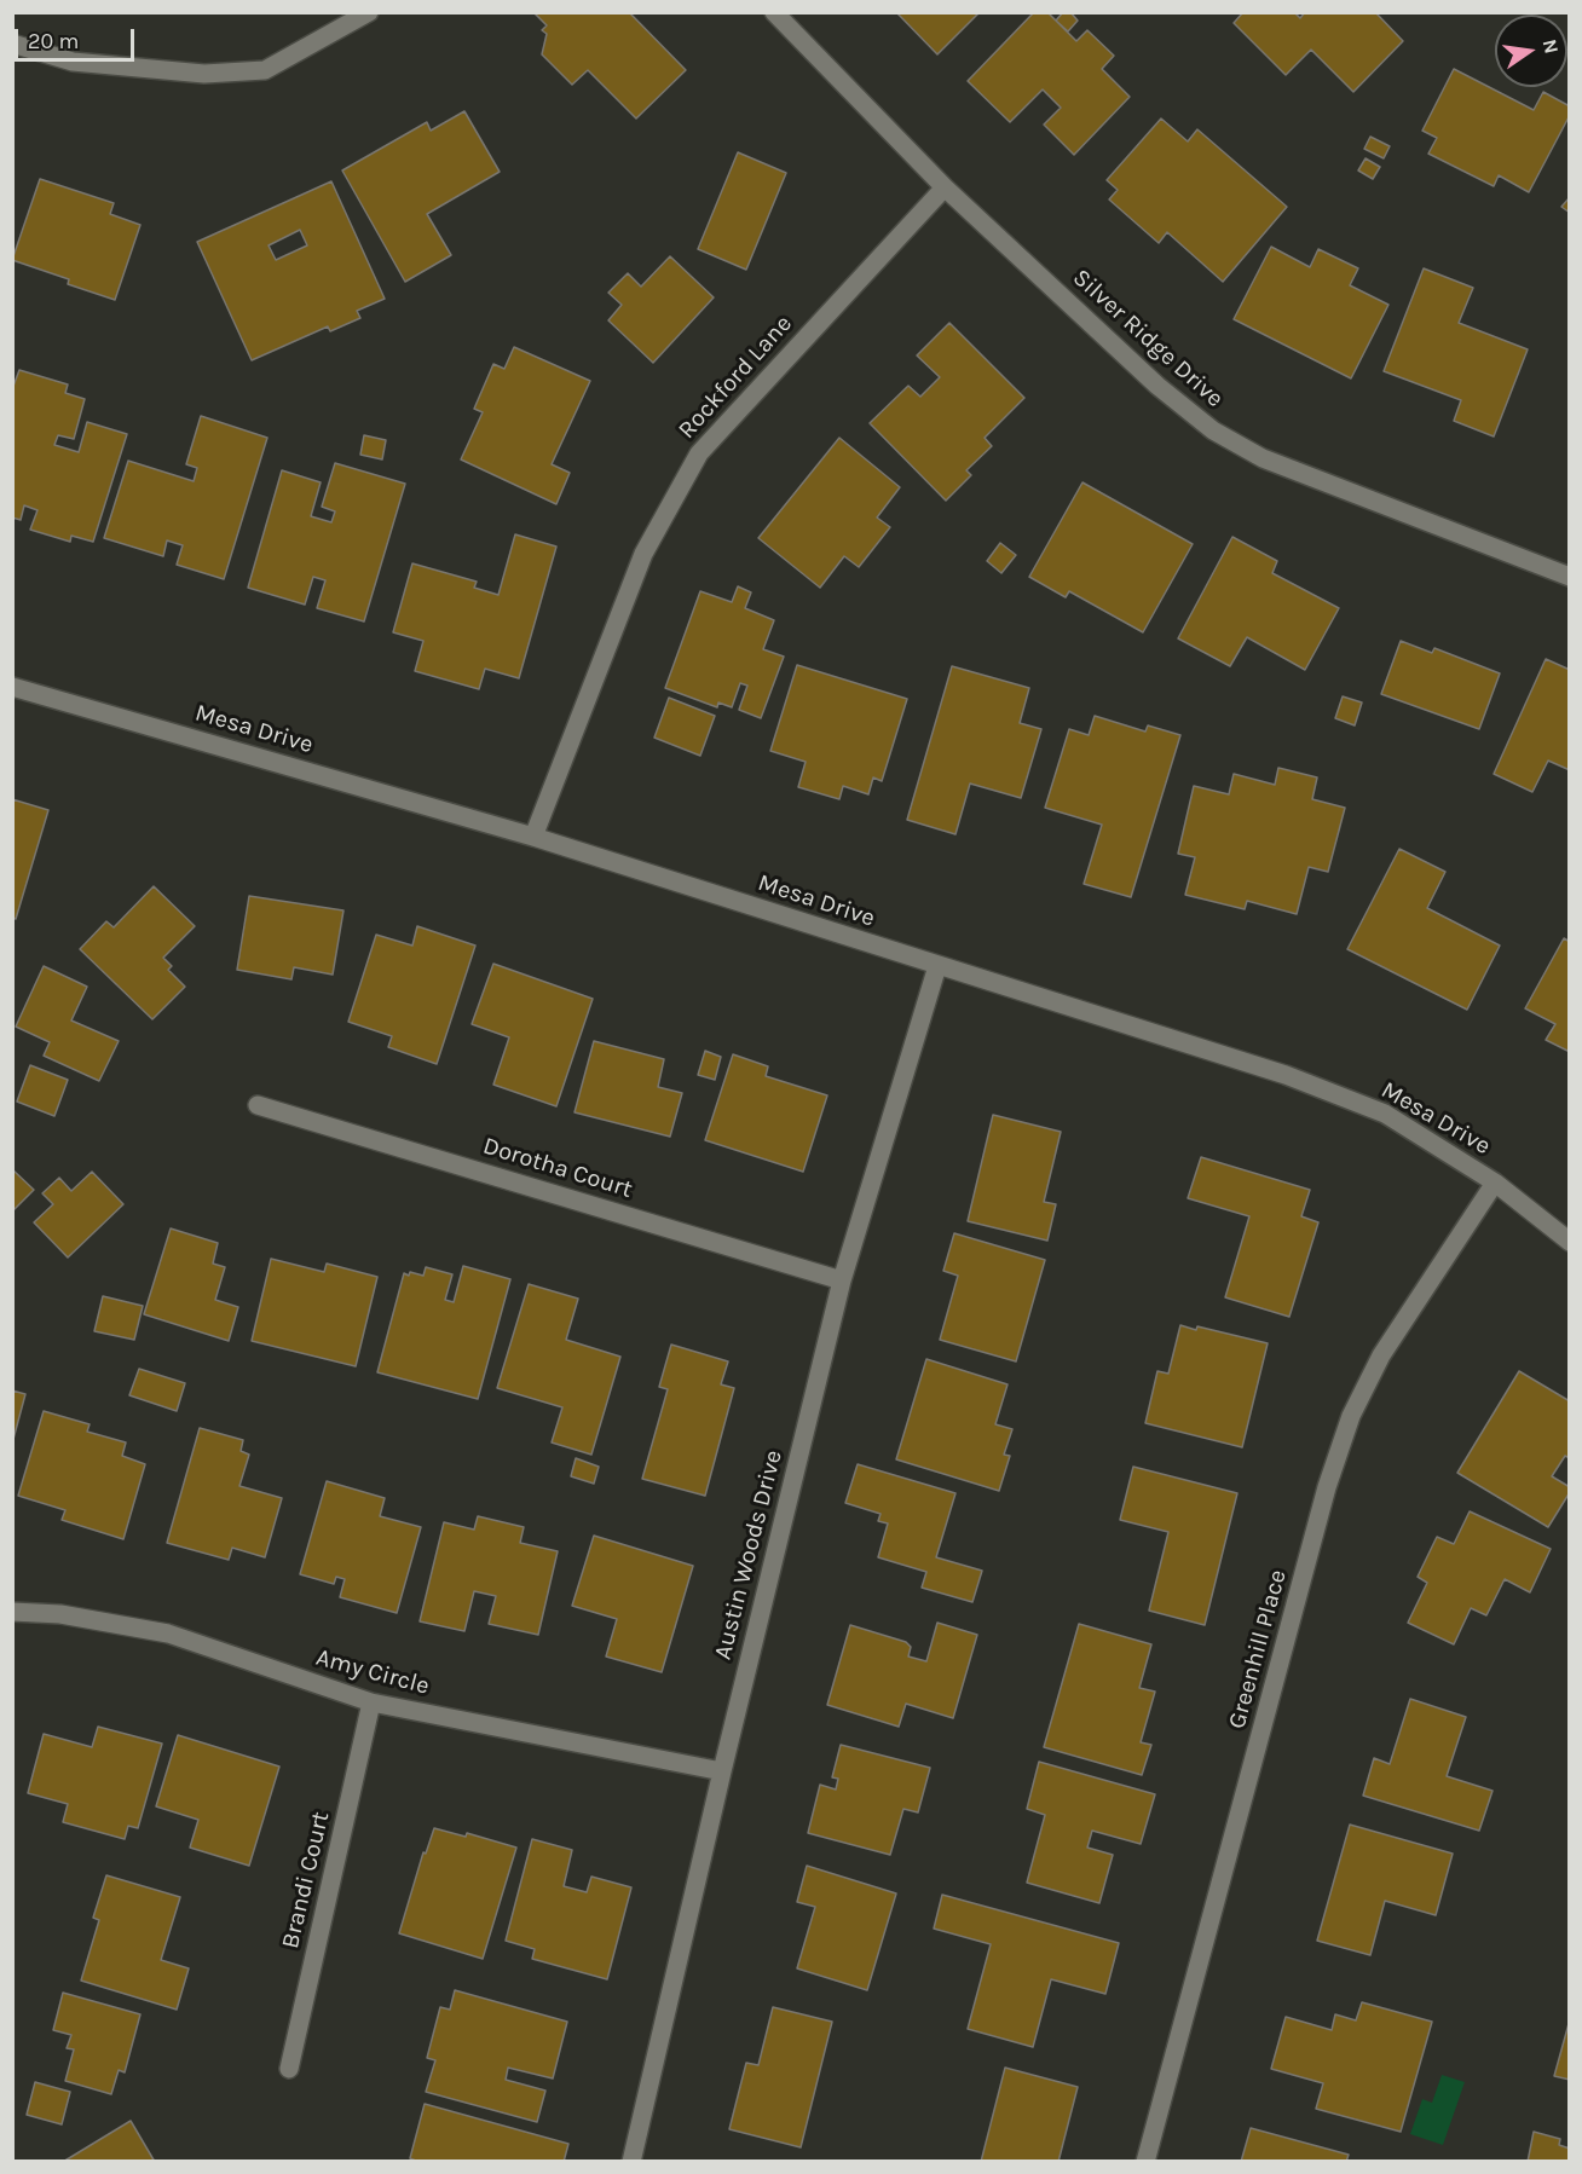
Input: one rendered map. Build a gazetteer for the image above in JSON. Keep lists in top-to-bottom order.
{
  "streets": {
    "street": [
      "Silver Ridge Drive",
      "Rockford Lane",
      "Mesa Drive",
      "Dorotha Court",
      "Austin Woods Drive",
      "Greenhill Place",
      "Amy Circle",
      "Brandi Court"
    ]
  },
  "crossings": [
    ["Silver Ridge Drive", "Rockford Lane"],
    ["Rockford Lane", "Mesa Drive"],
    ["Mesa Drive", "Austin Woods Drive"],
    ["Mesa Drive", "Greenhill Place"],
    ["Dorotha Court", "Austin Woods Drive"],
    ["Austin Woods Drive", "Amy Circle"],
    ["Amy Circle", "Brandi Court"]
  ],
  "scale_bar": "20 m",
  "north": "right"
}
